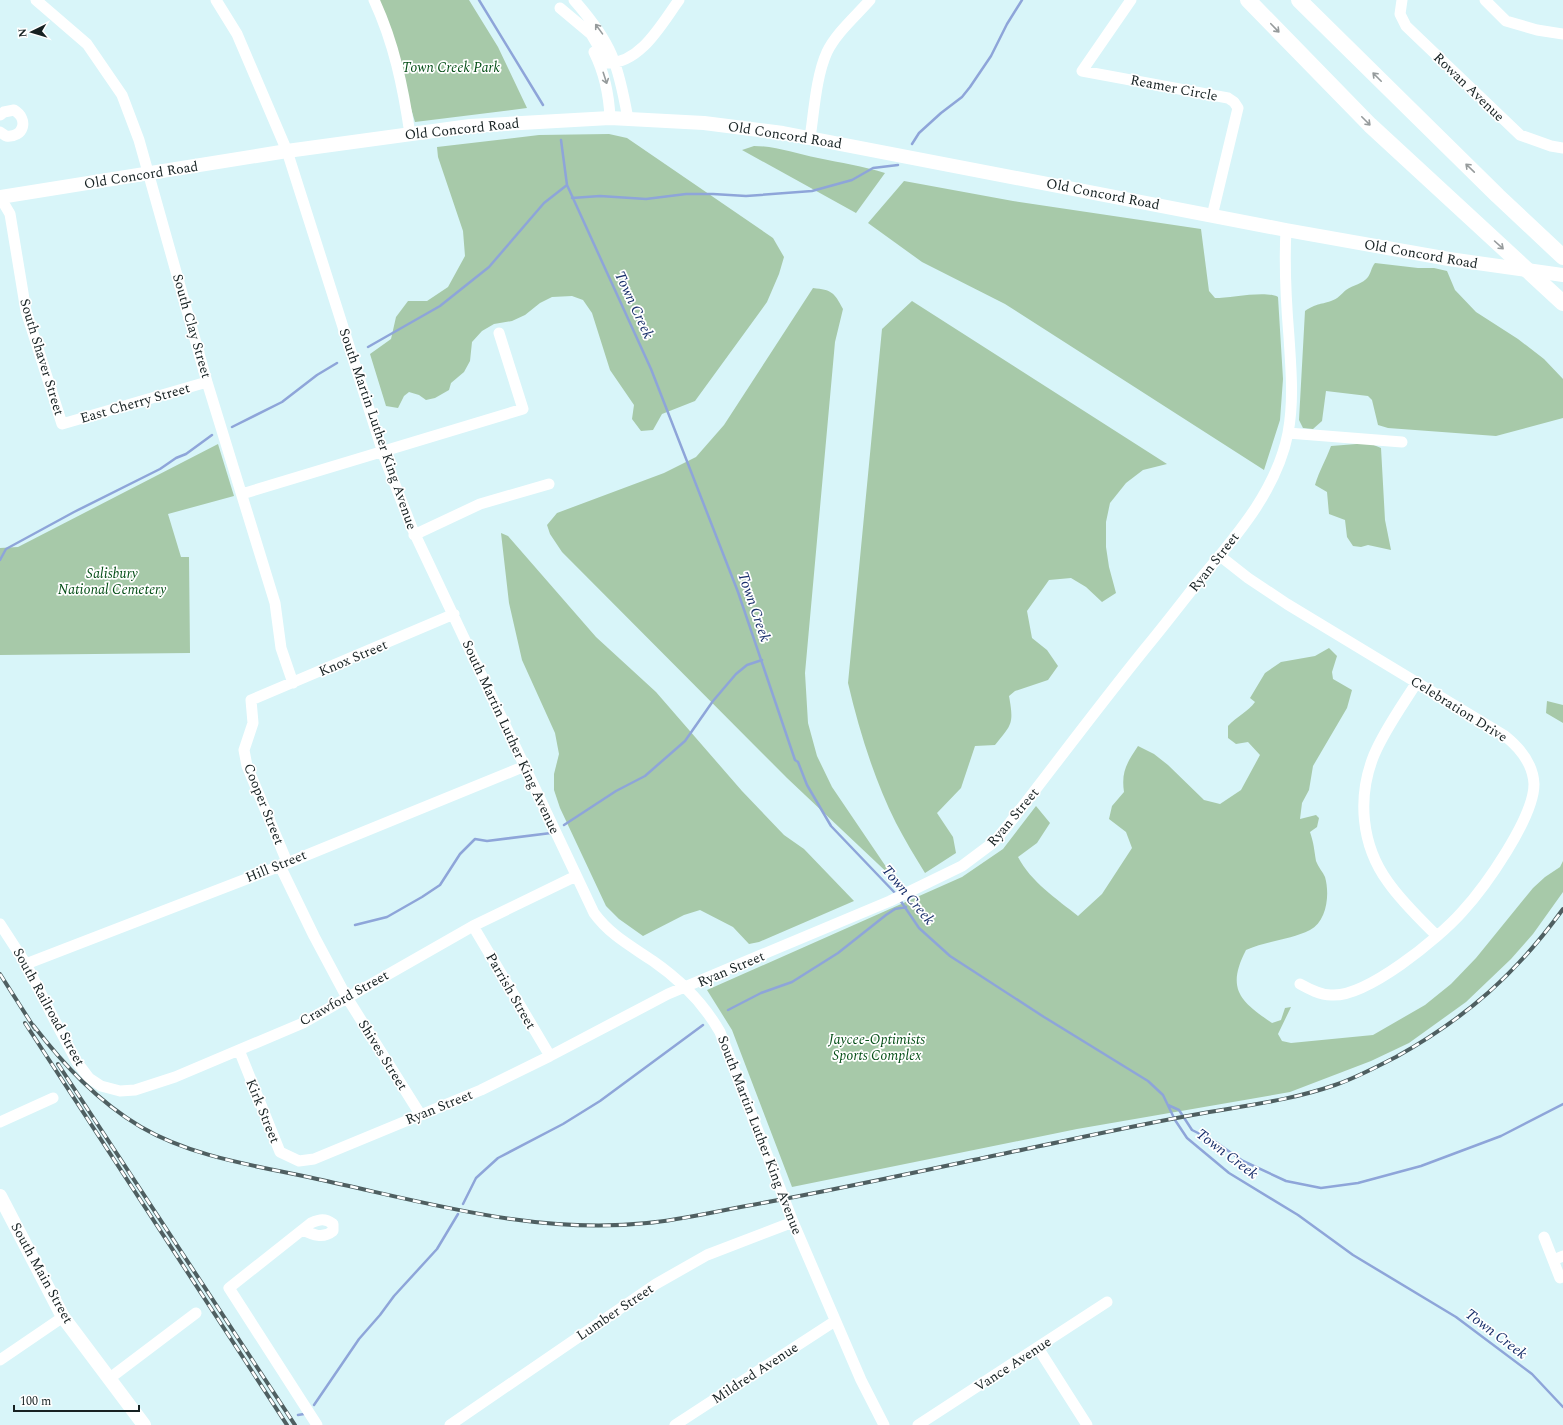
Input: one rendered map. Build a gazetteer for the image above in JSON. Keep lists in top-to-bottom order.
{
  "streets": {
    "main road": ["Old Concord Road", "South Main Street"],
    "street": [
      "Rowan Avenue",
      "Reamer Circle",
      "South Clay Street",
      "South Shaver Street",
      "East Cherry Street",
      "South Martin Luther King Avenue",
      "Ryan Street",
      "Knox Street",
      "Celebration Drive",
      "Cooper Street",
      "Hill Street",
      "Parrish Street",
      "Crawford Street",
      "South Railroad Street",
      "Shives Street",
      "Kirk Street",
      "Lumber Street",
      "Vance Avenue",
      "Mildred Avenue"
    ]
  },
  "crossings": [
    ["Reamer Circle", "Old Concord Road"],
    ["Old Concord Road", "South Clay Street"],
    ["Old Concord Road", "South Shaver Street"],
    ["Old Concord Road", "South Martin Luther King Avenue"],
    ["Old Concord Road", "Ryan Street"],
    ["South Clay Street", "East Cherry Street"],
    ["South Clay Street", "Knox Street"],
    ["South Shaver Street", "East Cherry Street"],
    ["South Martin Luther King Avenue", "Ryan Street"],
    ["South Martin Luther King Avenue", "Knox Street"],
    ["South Martin Luther King Avenue", "Hill Street"],
    ["South Martin Luther King Avenue", "Crawford Street"],
    ["South Martin Luther King Avenue", "Lumber Street"],
    ["South Martin Luther King Avenue", "Mildred Avenue"],
    ["Ryan Street", "Celebration Drive"],
    ["Ryan Street", "Parrish Street"],
    ["Ryan Street", "Shives Street"],
    ["Ryan Street", "Kirk Street"],
    ["Knox Street", "Cooper Street"],
    ["Cooper Street", "Hill Street"],
    ["Cooper Street", "Crawford Street"],
    ["Cooper Street", "Shives Street"],
    ["Hill Street", "South Railroad Street"],
    ["Parrish Street", "Crawford Street"],
    ["Crawford Street", "South Railroad Street"],
    ["Crawford Street", "Shives Street"],
    ["Crawford Street", "Kirk Street"]
  ],
  "water": ["Town Creek"],
  "parks": ["Town Creek Park", "Salisbury National Cemetery", "Jaycee-Optimists Sports Complex"],
  "scale_bar": "100 m",
  "north": "left"
}
